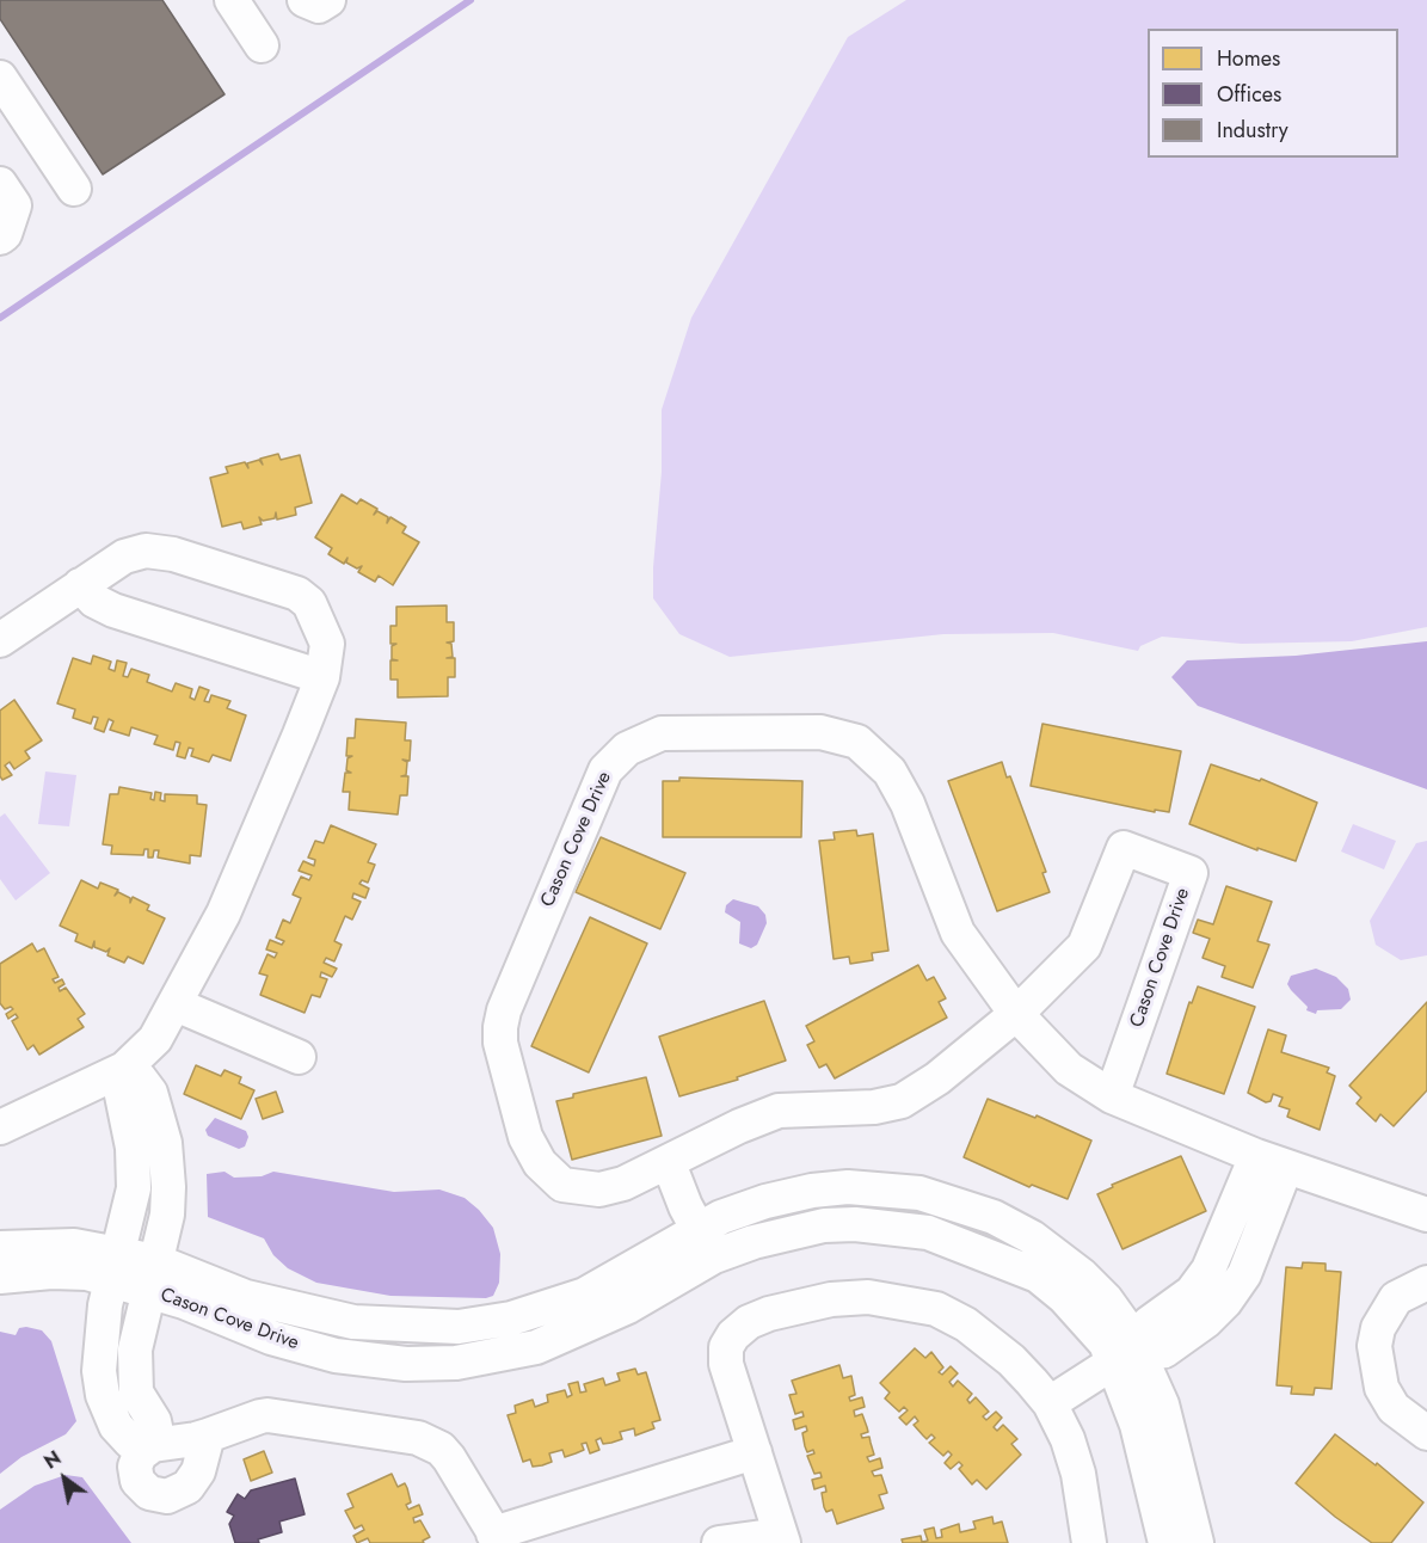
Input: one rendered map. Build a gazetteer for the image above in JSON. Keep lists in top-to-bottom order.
{
  "streets": {
    "street": ["Cason Cove Drive"]
  },
  "legend": ["Homes", "Offices", "Industry"],
  "north": "top left"
}
